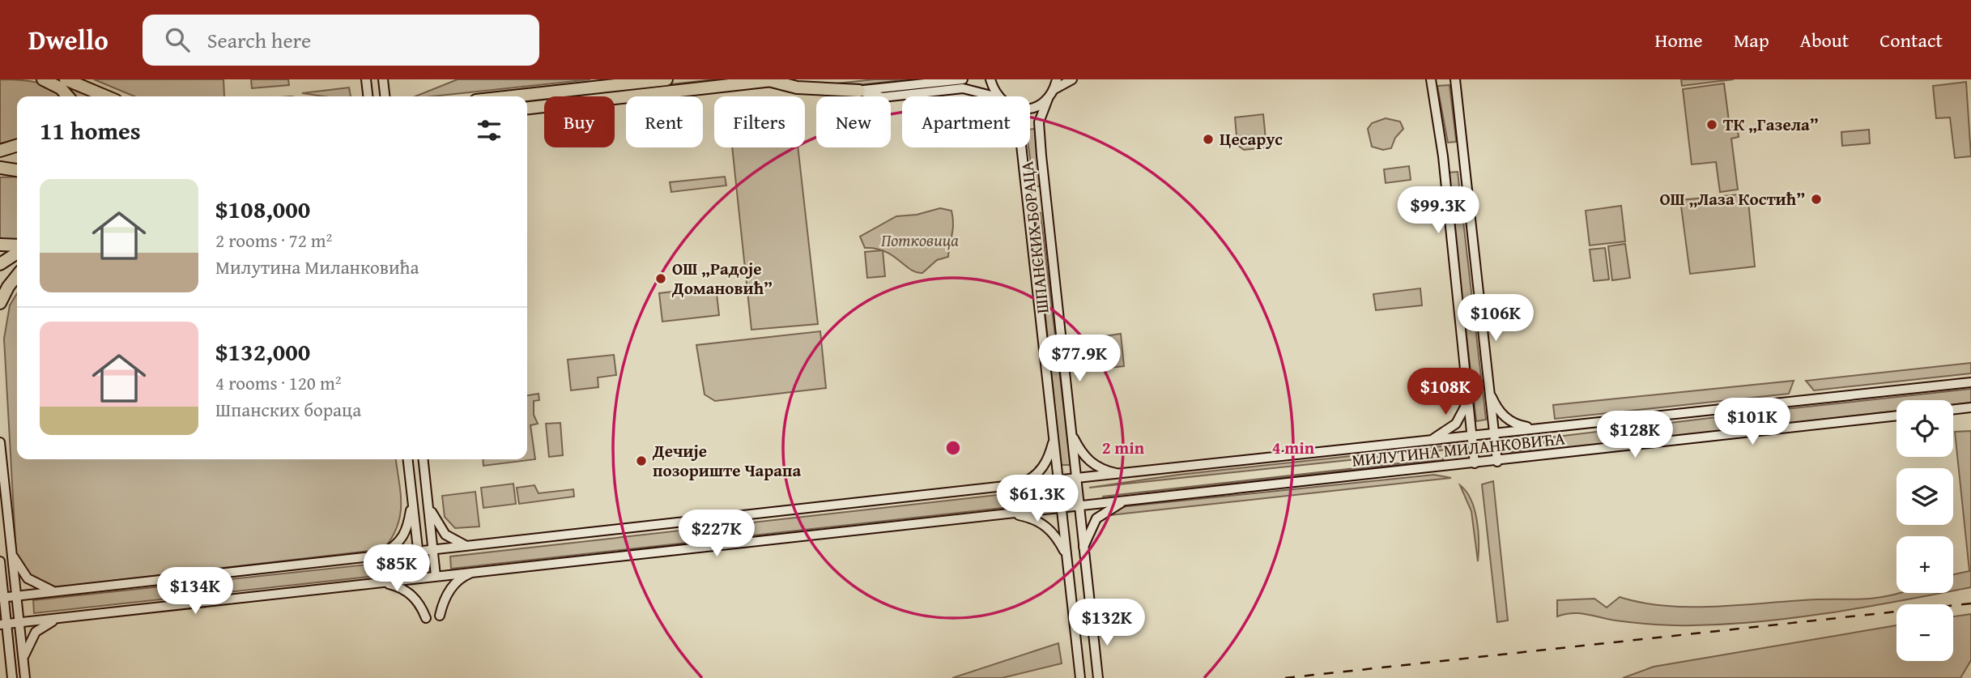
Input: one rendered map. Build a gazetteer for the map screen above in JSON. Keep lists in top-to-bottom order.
{
  "streets": {
    "street": ["ШПАНСКИХ БОРАЦА", "МИЛУТИНА МИЛАНКОВИЋА"]
  },
  "crossings": [
    ["ШПАНСКИХ БОРАЦА", "МИЛУТИНА МИЛАНКОВИЋА"]
  ],
  "parks": ["Потковица"],
  "places": [
    "ТК „Газела”",
    "Цесарус",
    "ОШ „Лаза Костић”",
    "ОШ „Радоје Домановић”",
    "Дечије позориште Чарапа"
  ],
  "page": {
    "header": "Dwello",
    "search": "Search here",
    "nav": [
      "Home",
      "Map",
      "About",
      "Contact"
    ],
    "chip": [
      "Buy",
      "Rent",
      "Filters",
      "New",
      "Apartment"
    ],
    "heading": "11 homes",
    "list": [
      {
        "name": "$108,000",
        "note": "2 rooms · 72 m² · Милутина Миланковића"
      },
      {
        "name": "$132,000",
        "note": "4 rooms · 120 m² · Шпанских бораца"
      }
    ],
    "price": [
      "$99.3K",
      "$106K",
      "$77.9K",
      "$108K",
      "$101K",
      "$128K",
      "$61.3K",
      "$227K",
      "$85K",
      "$134K",
      "$132K"
    ],
    "map_buttons": ["+", "−"]
  },
  "rings": ["2 min", "4 min"]
}
